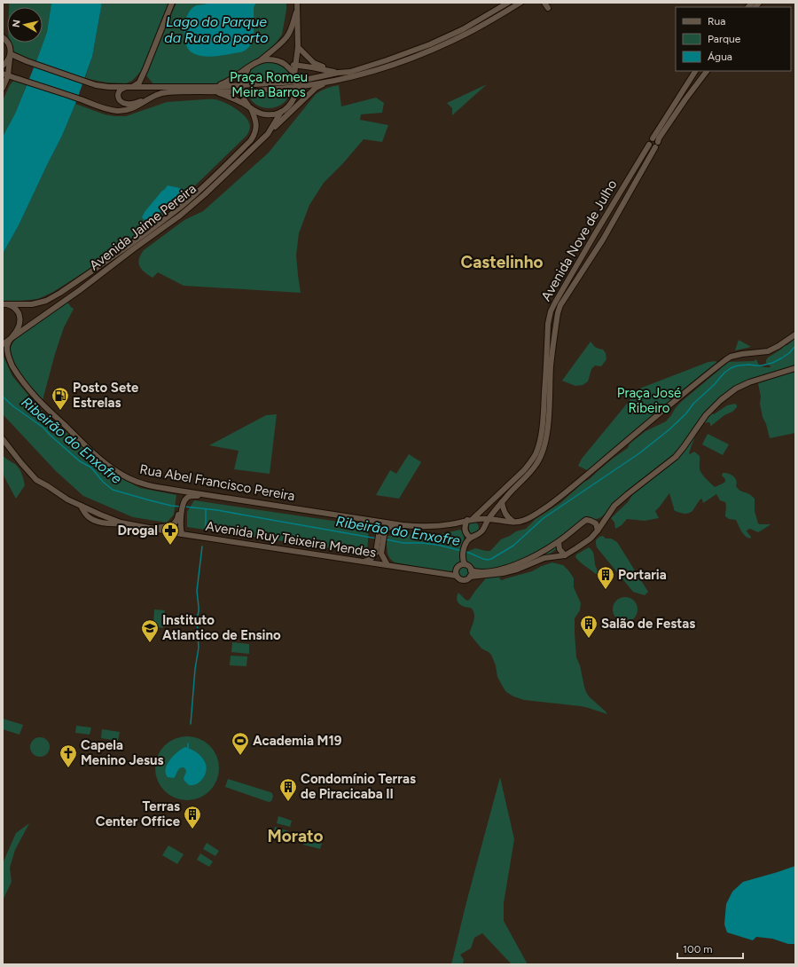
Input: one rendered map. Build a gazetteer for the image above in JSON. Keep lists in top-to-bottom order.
{
  "streets": {
    "main road": [
      "Avenida Jaime Pereira",
      "Avenida Nove de Julho",
      "Rua Abel Francisco Pereira",
      "Avenida Ruy Teixeira Mendes"
    ]
  },
  "crossings": [
    ["Avenida Jaime Pereira", "Rua Abel Francisco Pereira"],
    ["Avenida Nove de Julho", "Rua Abel Francisco Pereira"]
  ],
  "districts": ["Castelinho", "Morato"],
  "water": ["Lago do Parque da Rua do porto", "Ribeirão do Enxofre"],
  "parks": ["Praça Romeu Meira Barros", "Praça José Ribeiro"],
  "places": {
    "fuel station": ["Posto Sete Estrelas"],
    "pharmacy": ["Drogal"],
    "building": [
      "Portaria",
      "Salão de Festas",
      "Condomínio Terras de Piracicaba II",
      "Terras Center Office"
    ],
    "school or university": ["Instituto Atlantico de Ensino"],
    "sports": ["Academia M19"],
    "church": ["Capela Menino Jesus"]
  },
  "legend": ["Rua", "Parque", "Água"],
  "scale_bar": "100 m",
  "north": "left"
}
